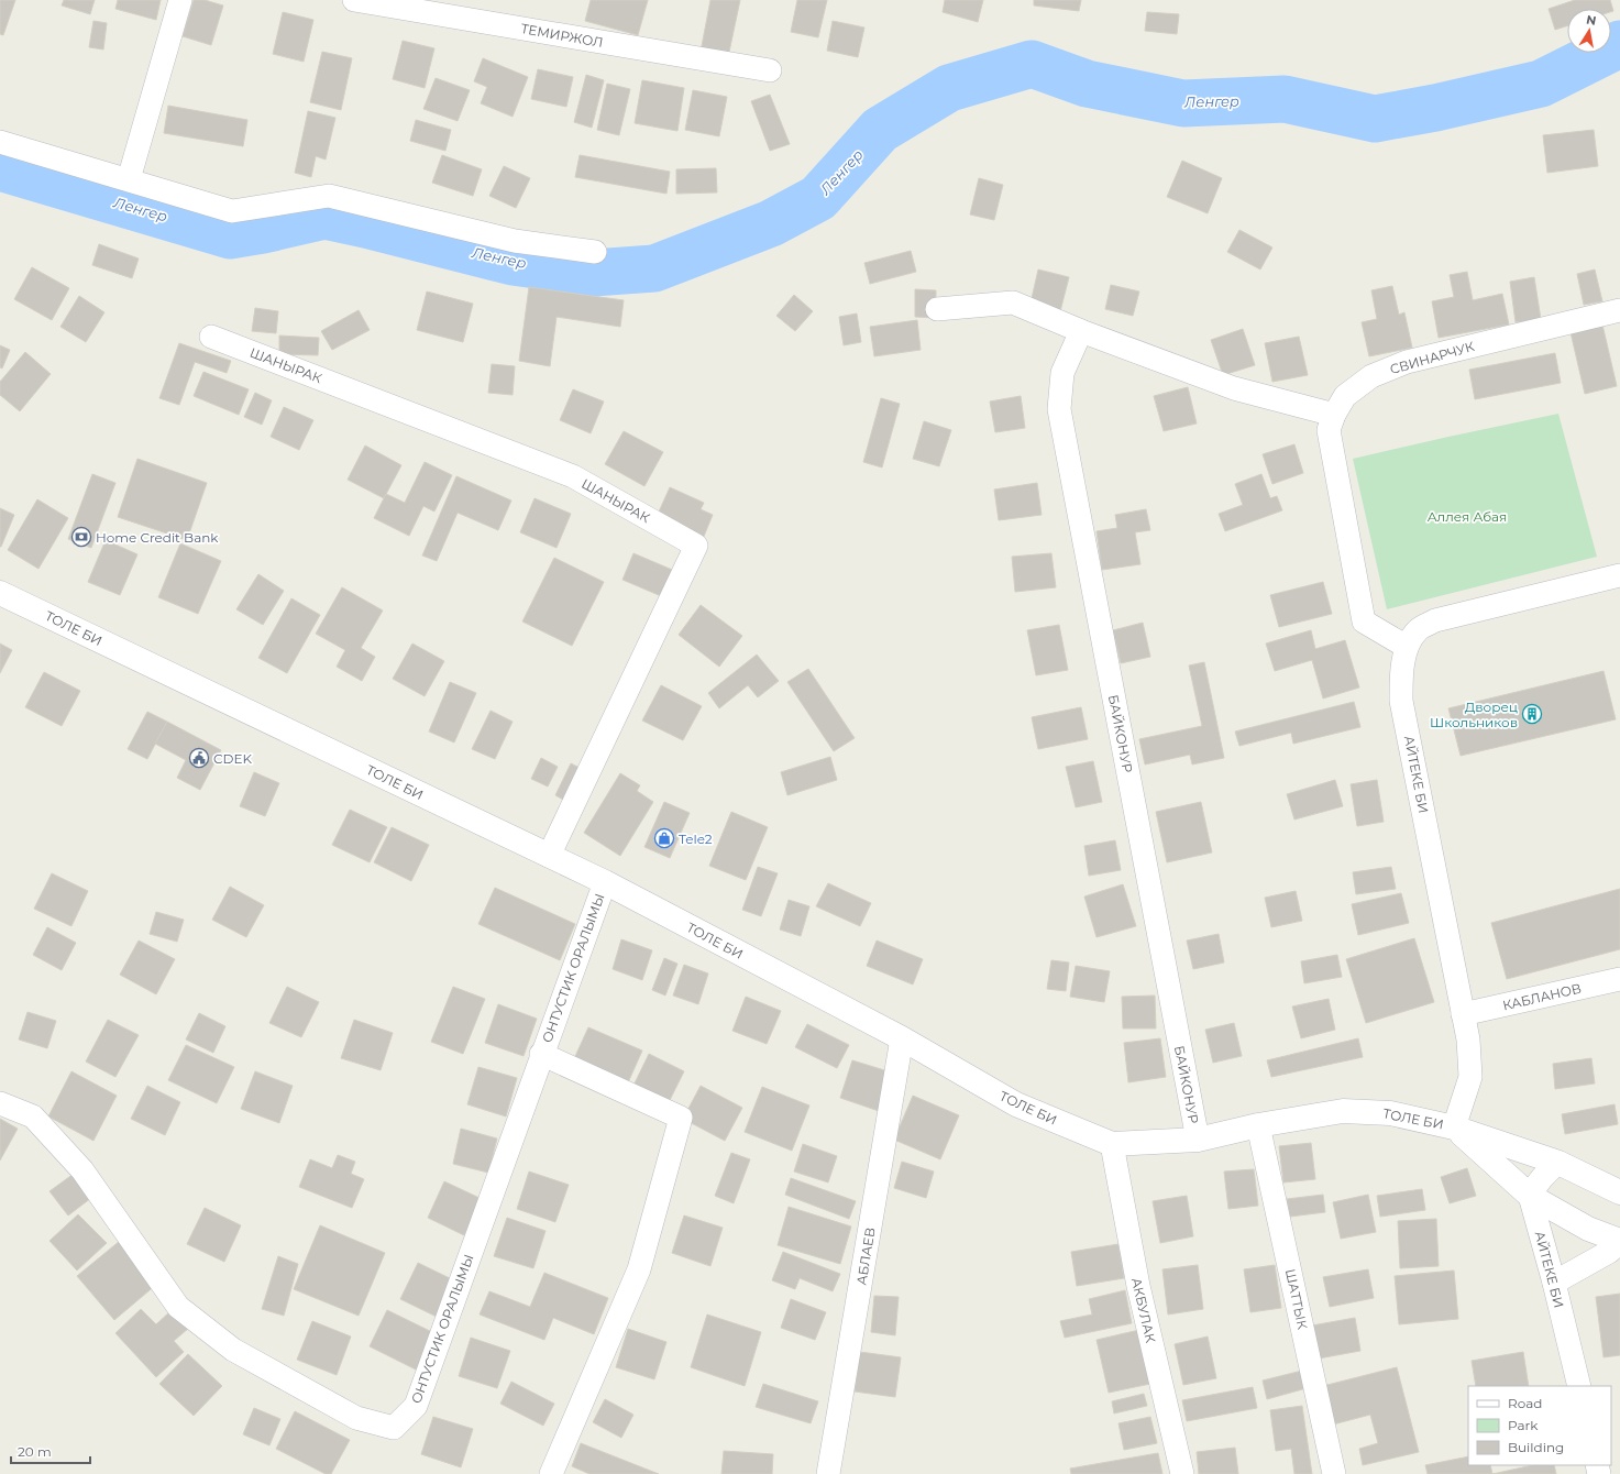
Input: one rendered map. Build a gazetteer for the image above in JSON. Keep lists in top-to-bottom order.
{
  "streets": {
    "main road": ["ТОЛЕ БИ"],
    "street": [
      "ТЕМИРЖОЛ",
      "СВИНАРЧУК",
      "ШАНЫРАК",
      "БАЙКОНУР",
      "АЙТЕКЕ БИ",
      "ОНТУСТИК ОРАЛЫМЫ",
      "КАБЛАНОВ",
      "АБЛАЕВ",
      "ШАТТЫК",
      "АКБУЛАК"
    ]
  },
  "crossings": [
    ["СВИНАРЧУК", "АЙТЕКЕ БИ"],
    ["ШАНЫРАК", "ТОЛЕ БИ"],
    ["ТОЛЕ БИ", "БАЙКОНУР"],
    ["ТОЛЕ БИ", "АЙТЕКЕ БИ"],
    ["ТОЛЕ БИ", "ОНТУСТИК ОРАЛЫМЫ"],
    ["ТОЛЕ БИ", "АБЛАЕВ"],
    ["ТОЛЕ БИ", "ШАТТЫК"],
    ["ТОЛЕ БИ", "АКБУЛАК"],
    ["АЙТЕКЕ БИ", "КАБЛАНОВ"]
  ],
  "water": ["Ленгер"],
  "parks": ["Аллея Абая"],
  "places": {
    "bank": ["Home Credit Bank"],
    "building": ["Дворец Школьников"],
    "public building": ["CDEK"],
    "shop": ["Tele2"]
  },
  "legend": ["Road", "Park", "Building"],
  "scale_bar": "20 m",
  "north": "top"
}
